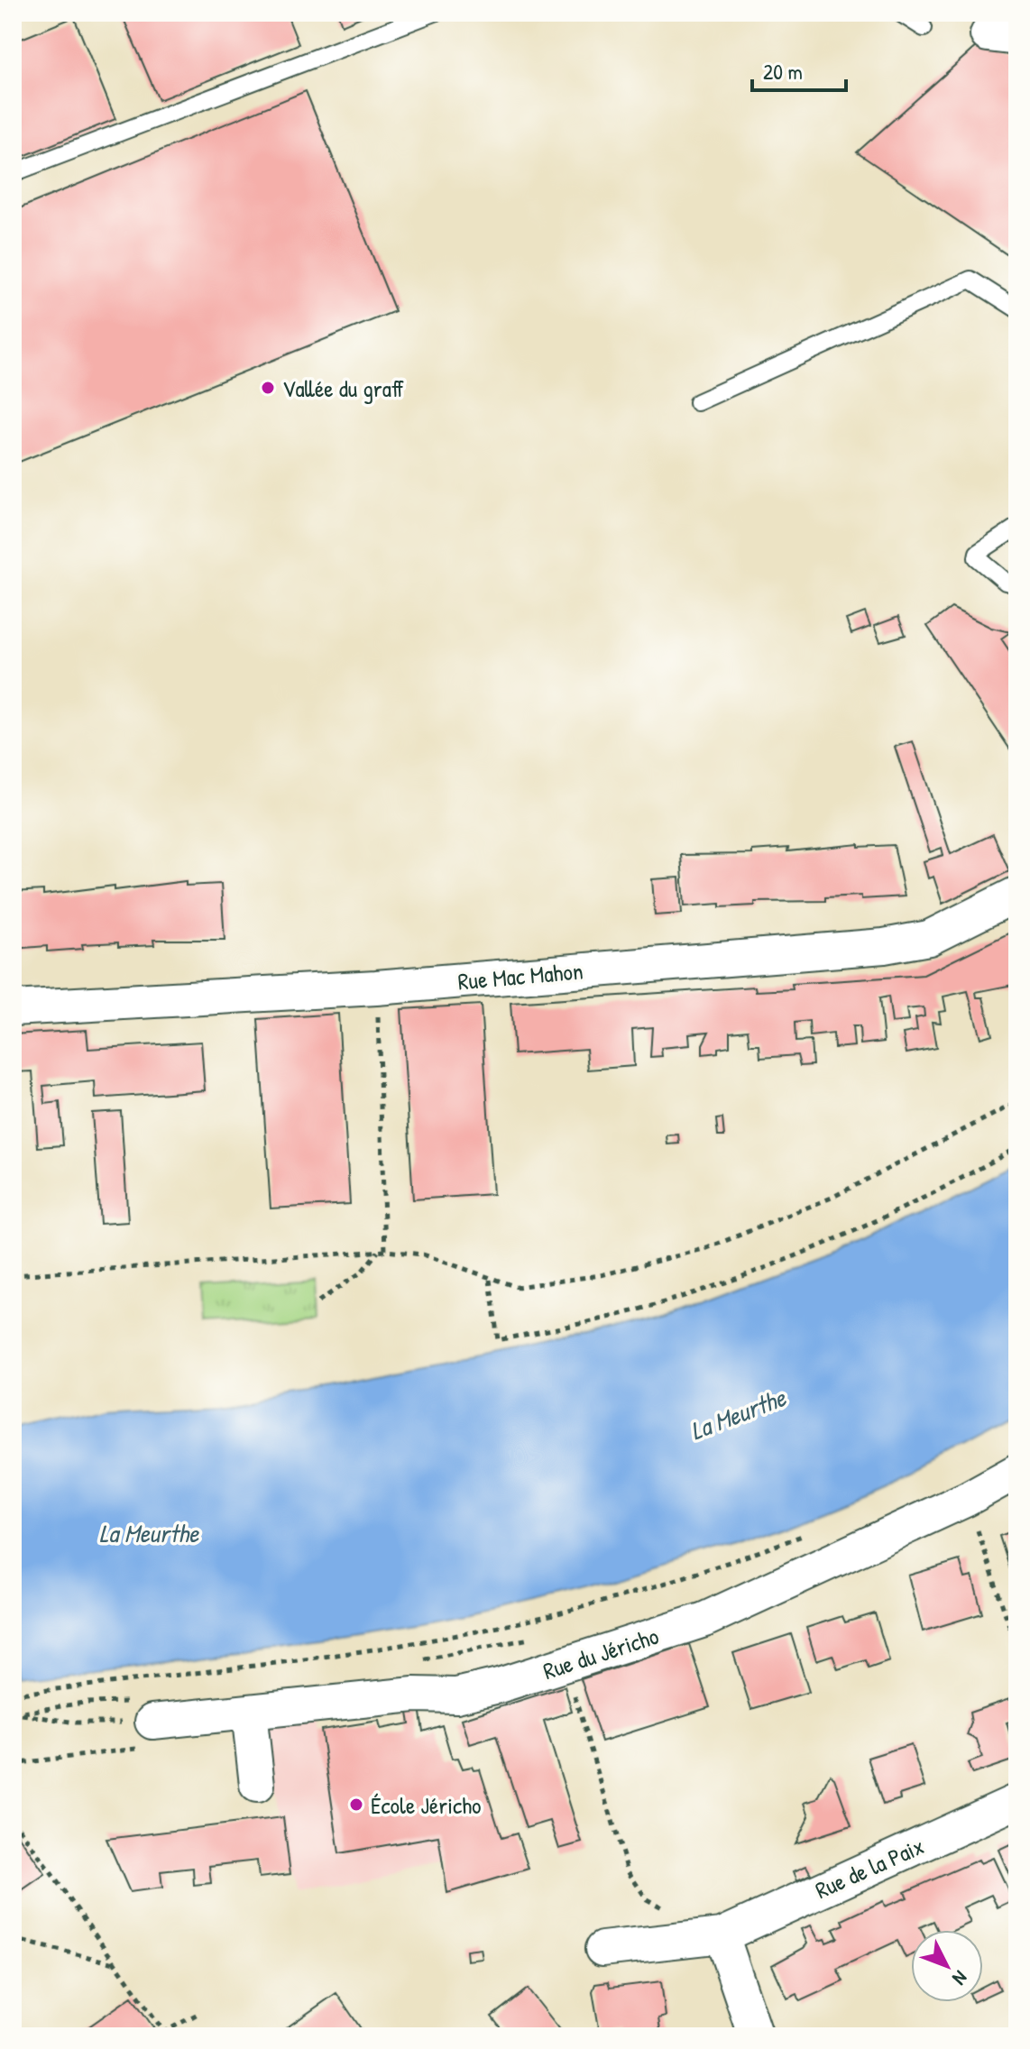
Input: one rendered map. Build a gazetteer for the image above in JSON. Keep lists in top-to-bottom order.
{
  "streets": {
    "street": ["Rue Mac Mahon", "Rue du Jéricho", "Rue de la Paix"]
  },
  "water": ["La Meurthe"],
  "places": ["Vallée du graff", "École Jéricho"],
  "scale_bar": "20 m",
  "north": "bottom right"
}
